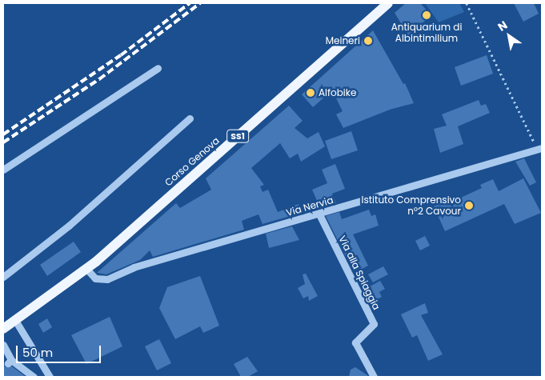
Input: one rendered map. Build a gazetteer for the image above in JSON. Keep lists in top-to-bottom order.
{
  "streets": {
    "main road": ["SS1", "Corso Genova"],
    "street": ["Via Nervia", "Via alla Spiaggia"]
  },
  "crossings": [
    ["Corso Genova", "Via Nervia"],
    ["Via Nervia", "Via alla Spiaggia"]
  ],
  "places": [
    "Antiquarium di Albintimilium",
    "Meineri",
    "Alfobike",
    "Istituto Comprensivo n°2 Cavour"
  ],
  "scale_bar": "50 m",
  "north": "top left"
}
